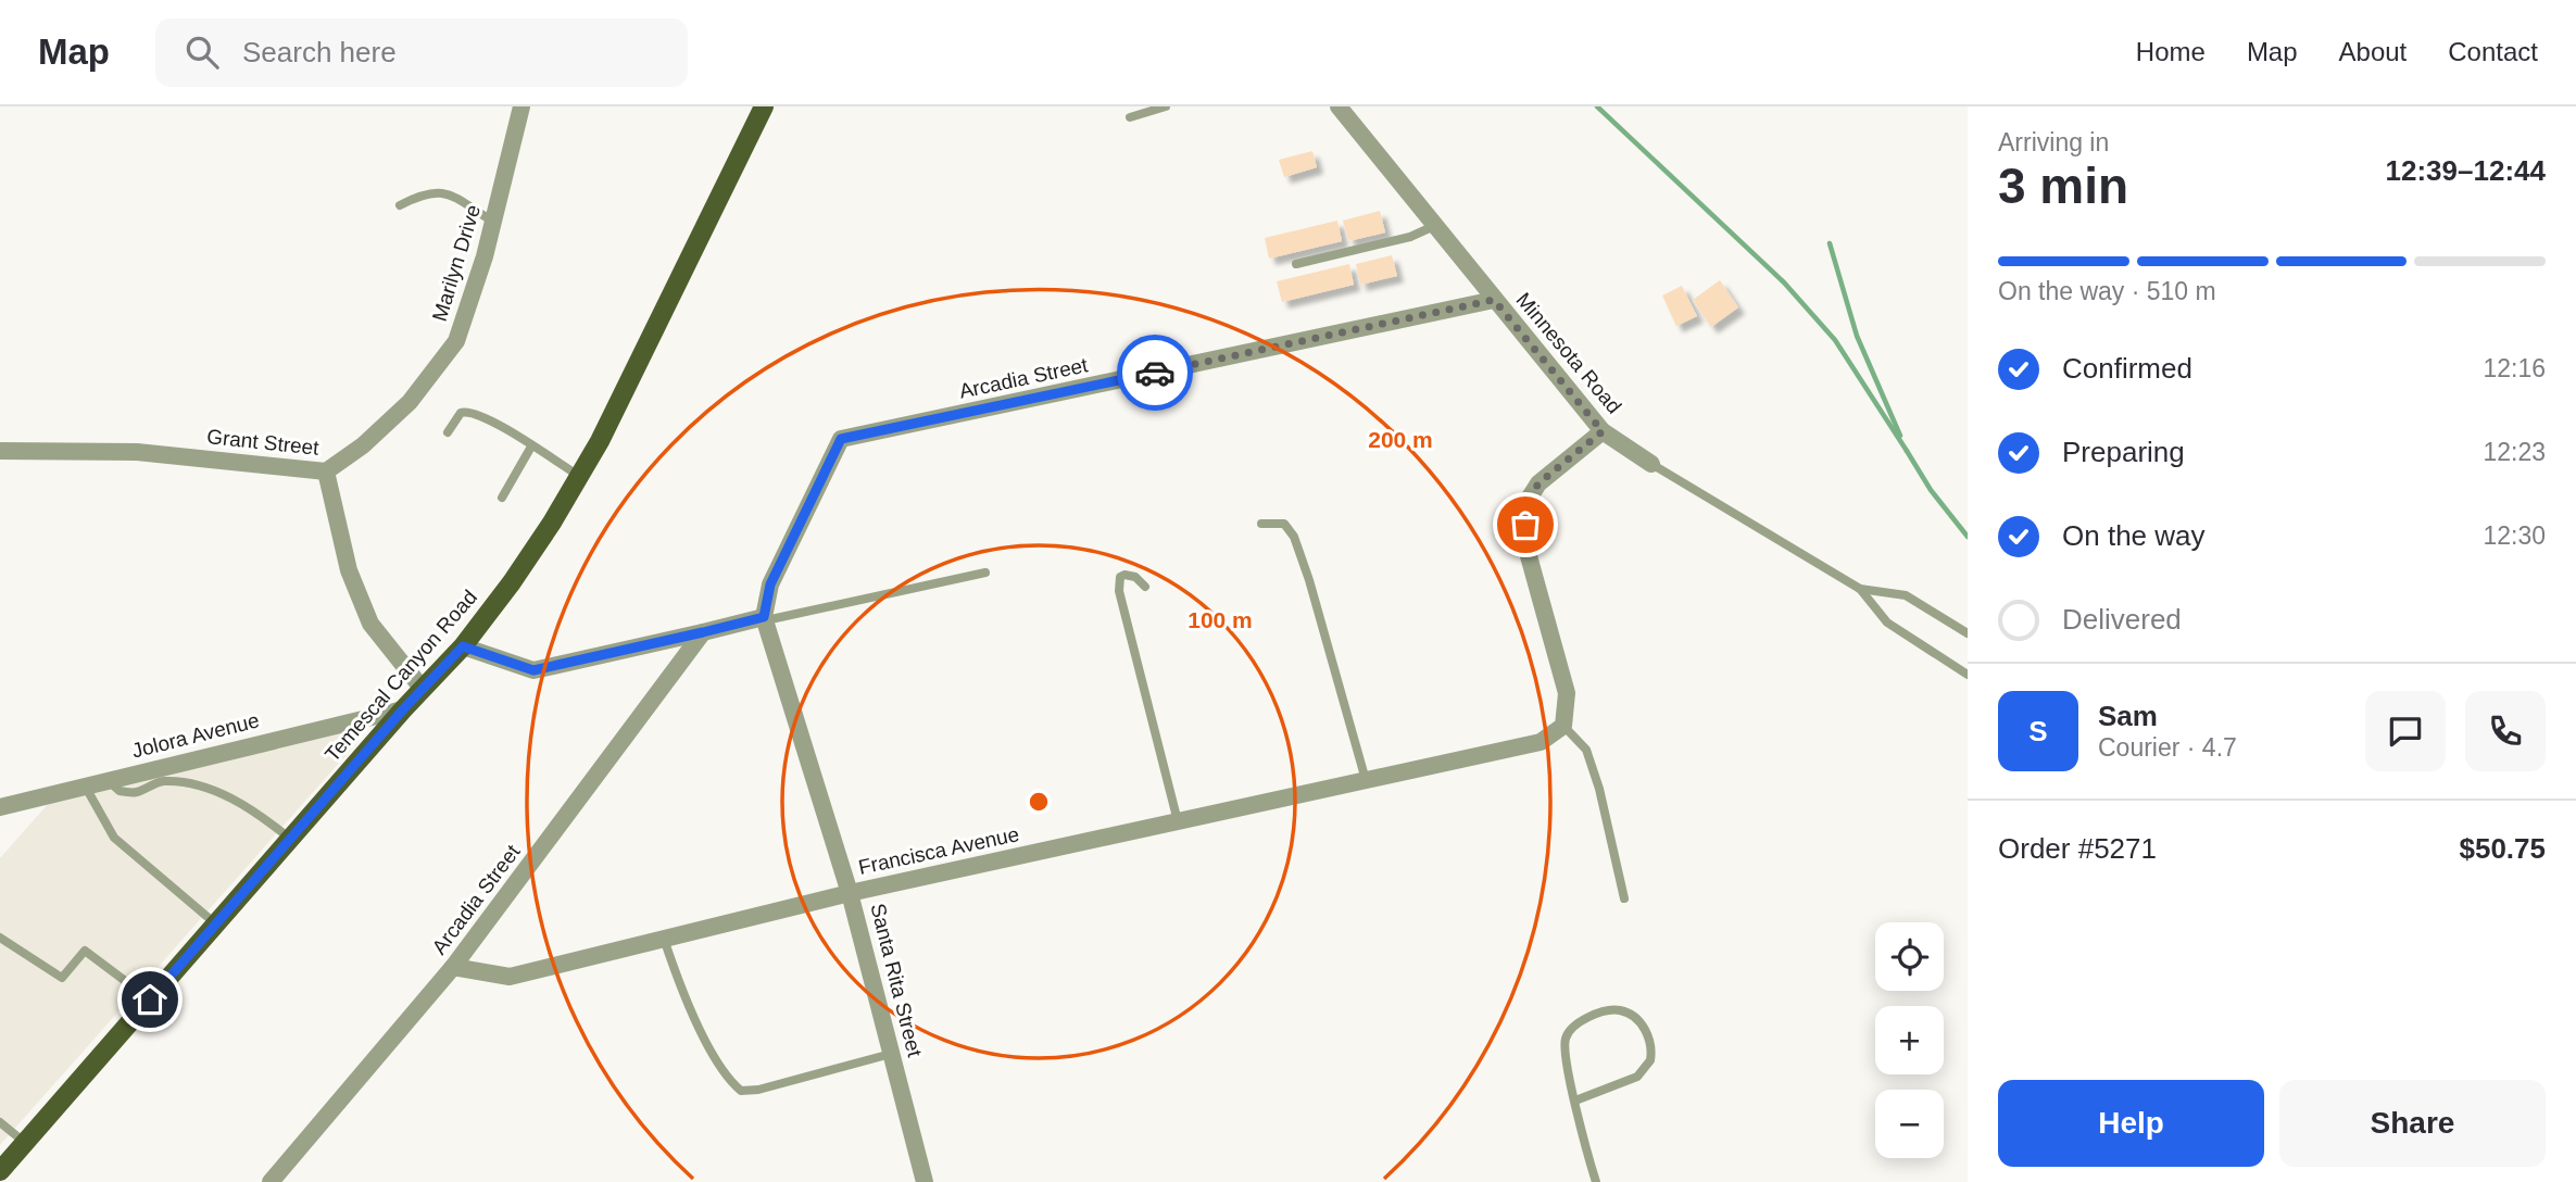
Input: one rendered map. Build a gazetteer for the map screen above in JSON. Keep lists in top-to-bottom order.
{
  "streets": {
    "main road": ["Temescal Canyon Road"],
    "street": [
      "Marilyn Drive",
      "Minnesota Road",
      "Arcadia Street",
      "Grant Street",
      "Jolora Avenue",
      "Francisca Avenue",
      "Santa Rita Street"
    ]
  },
  "crossings": [
    ["Marilyn Drive", "Grant Street"],
    ["Minnesota Road", "Arcadia Street"],
    ["Arcadia Street", "Francisca Avenue"],
    ["Arcadia Street", "Santa Rita Street"],
    ["Grant Street", "Temescal Canyon Road"],
    ["Temescal Canyon Road", "Jolora Avenue"],
    ["Francisca Avenue", "Santa Rita Street"]
  ],
  "page": {
    "header": "Map",
    "search": "Search here",
    "nav": [
      "Home",
      "Map",
      "About",
      "Contact"
    ],
    "heading": ["3 min", "Arriving in", "12:39–12:44"],
    "panel": [
      "Sam",
      "Courier · 4.7",
      "Order #5271",
      "$50.75"
    ],
    "bar": "On the way · 510 m",
    "list": [
      ["Confirmed", "12:16"],
      ["Preparing", "12:23"],
      ["On the way", "12:30"],
      "Delivered"
    ],
    "round": "S",
    "map_buttons": ["+", "−"],
    "buttons": ["Help", "Share"]
  },
  "rings": ["200 m", "100 m"]
}
